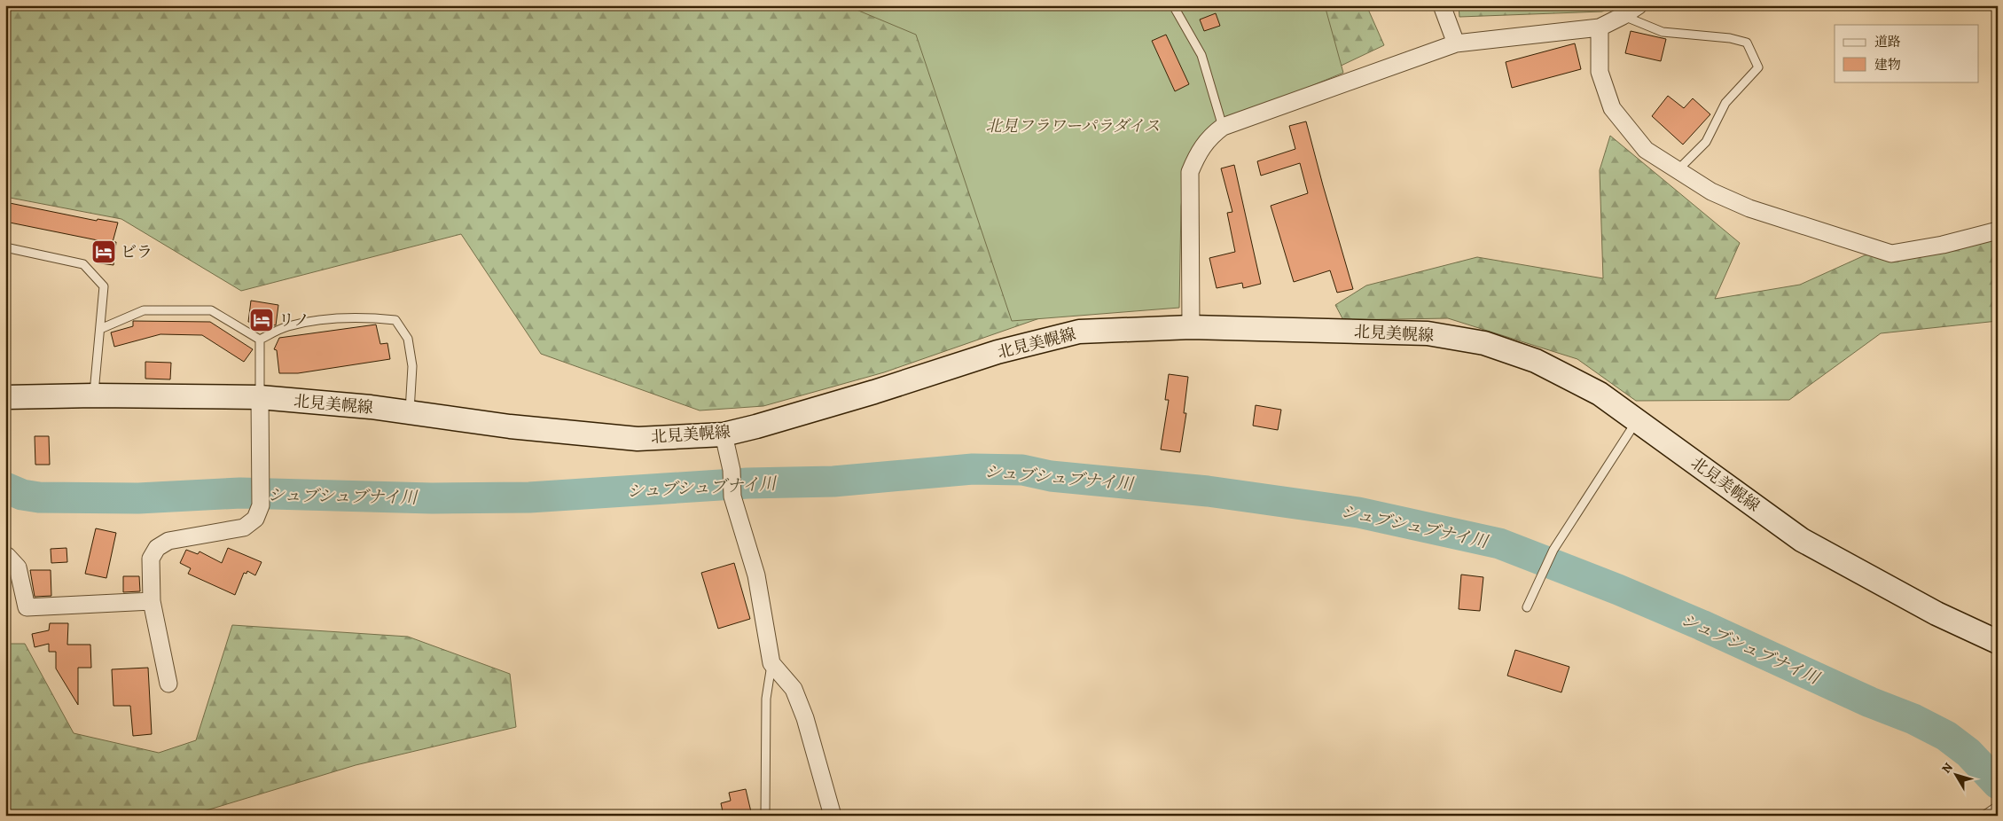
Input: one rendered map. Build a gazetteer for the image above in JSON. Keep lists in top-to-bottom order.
{
  "streets": {
    "main road": ["北見美幌線"]
  },
  "water": ["シュブシュブナイ川"],
  "parks": ["北見フラワーパラダイス"],
  "places": {
    "hotel": ["ビラ", "リノ"]
  },
  "legend": ["道路", "建物"],
  "north": "top left"
}
